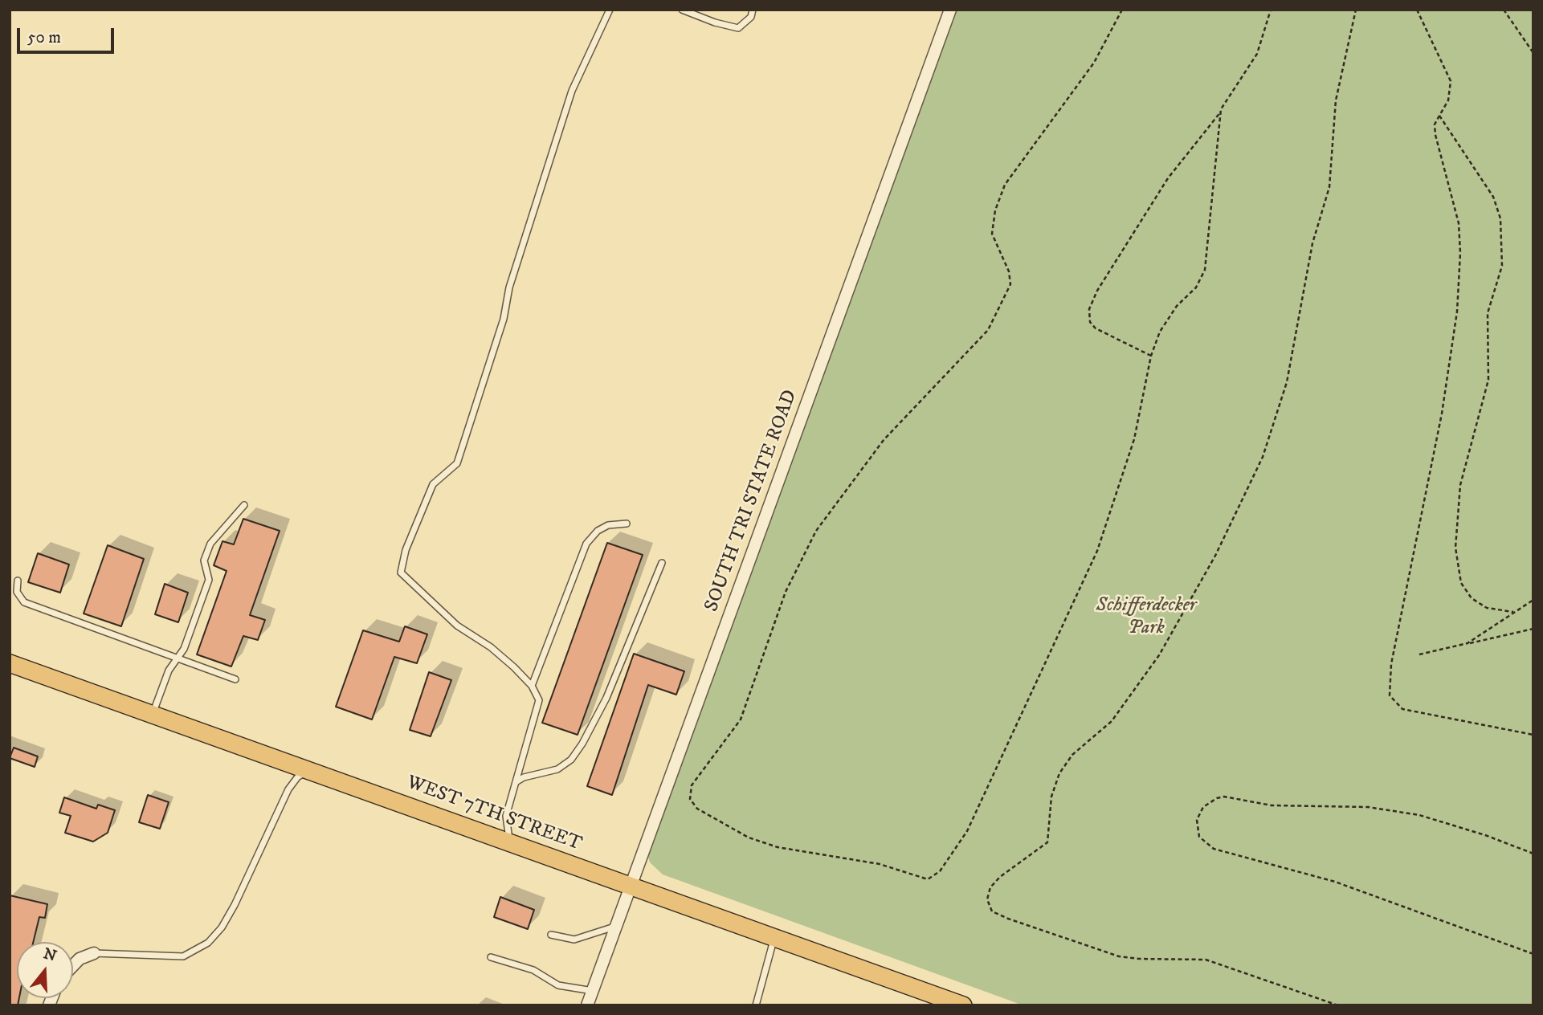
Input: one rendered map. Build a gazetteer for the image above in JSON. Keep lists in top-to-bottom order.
{
  "streets": {
    "main road": ["WEST 7TH STREET"],
    "street": ["SOUTH TRI STATE ROAD"]
  },
  "crossings": [
    ["SOUTH TRI STATE ROAD", "WEST 7TH STREET"]
  ],
  "parks": ["Schifferdecker Park"],
  "scale_bar": "50 m",
  "north": "top"
}
